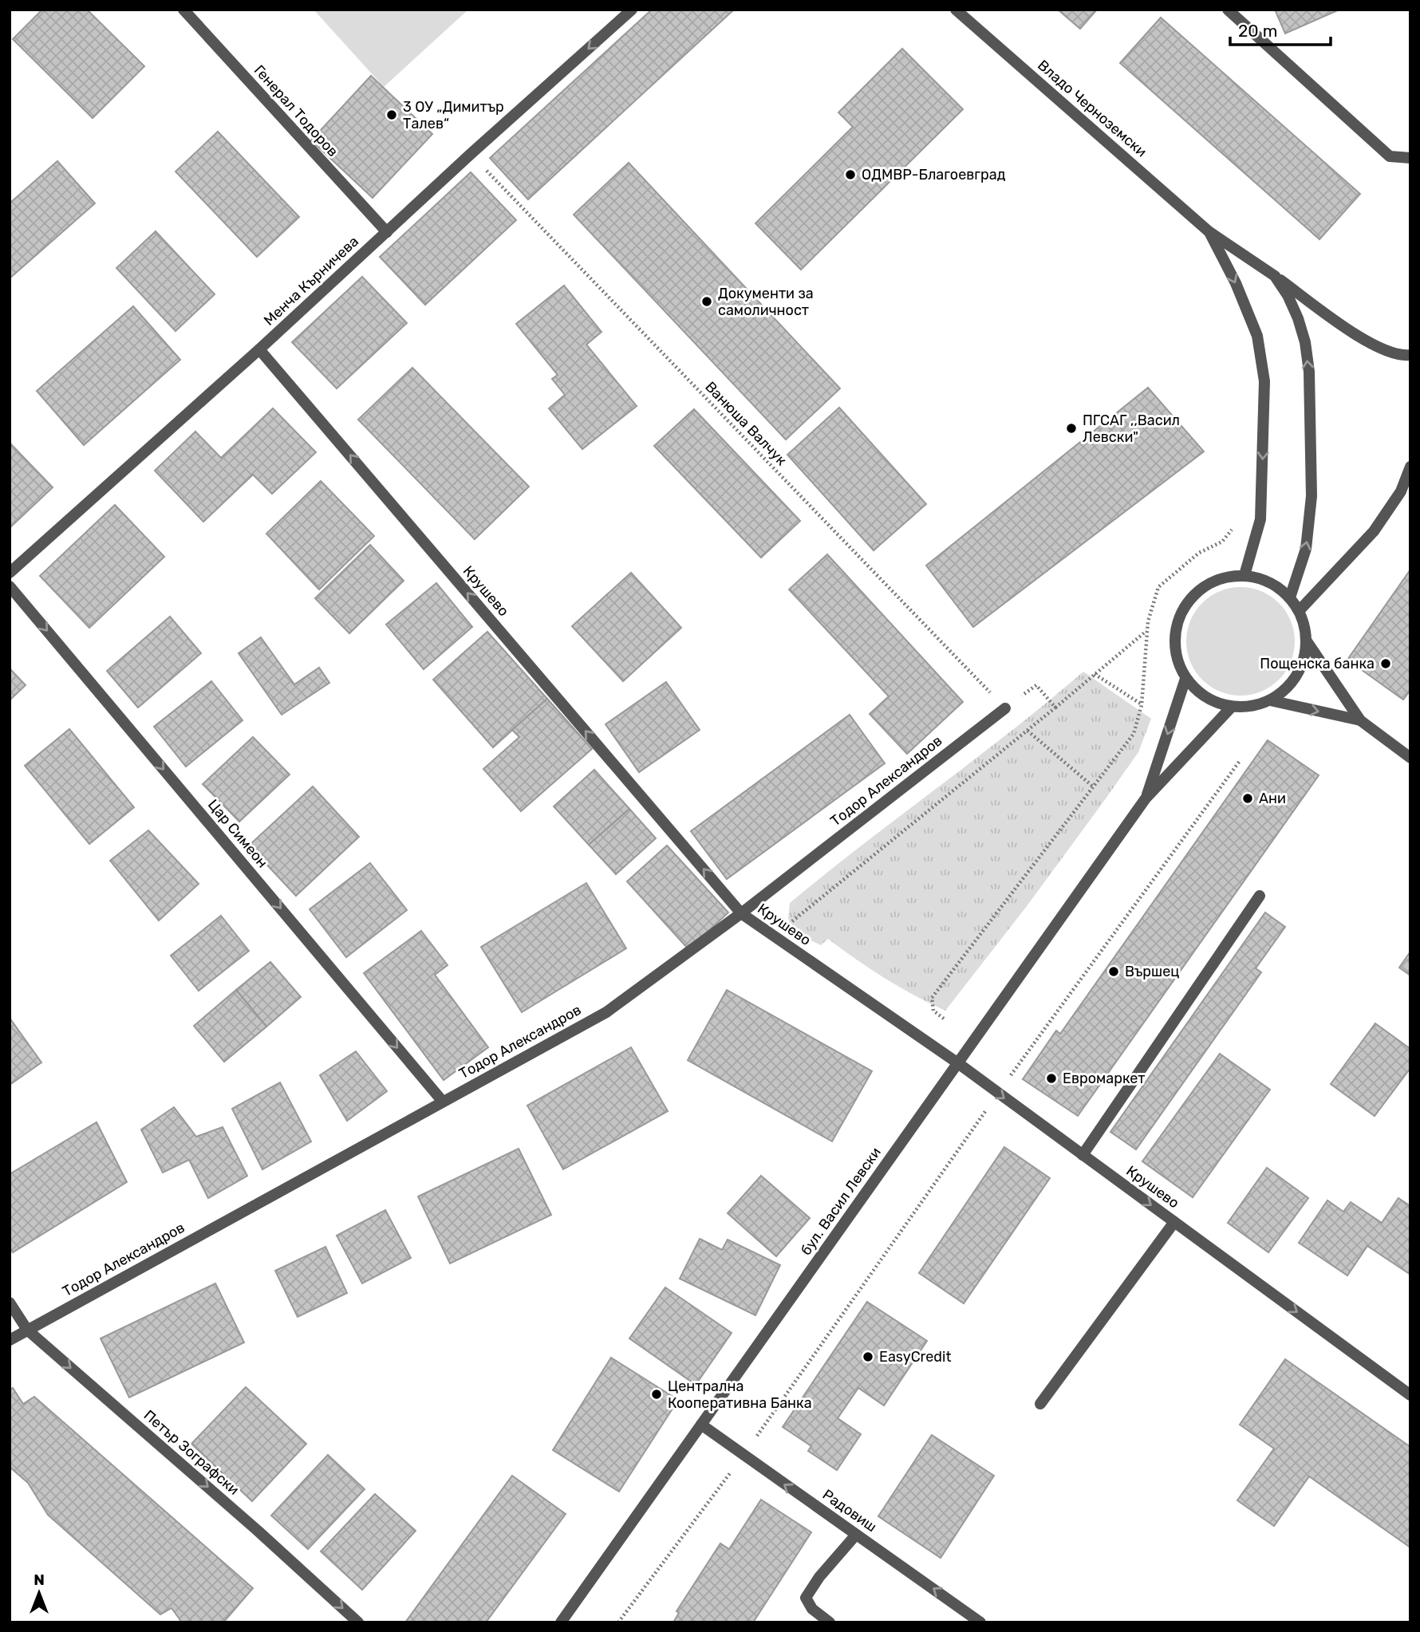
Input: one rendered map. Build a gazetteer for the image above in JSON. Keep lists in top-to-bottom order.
{
  "streets": {
    "street": [
      "Владо Черноземски",
      "Генерал Тодоров",
      "Менча Кърничева",
      "Крушево",
      "Тодор Александров",
      "Цар Симеон",
      "бул. Васил Левски",
      "Петър Зографски",
      "Радовиш"
    ],
    "path": ["Ванюша Валчук"]
  },
  "crossings": [
    ["Генерал Тодоров", "Менча Кърничева"],
    ["Менча Кърничева", "Ванюша Валчук"],
    ["Менча Кърничева", "Крушево"],
    ["Ванюша Валчук", "Тодор Александров"],
    ["Крушево", "Тодор Александров"],
    ["Крушево", "бул. Васил Левски"],
    ["Тодор Александров", "Цар Симеон"],
    ["Тодор Александров", "Петър Зографски"],
    ["бул. Васил Левски", "Радовиш"]
  ],
  "one_way": ["Цар Симеон", "Петър Зографски", "Радовиш"],
  "places": [
    "3 ОУ „Димитър Талев“",
    "ОДМВР-Благоевград",
    "Документи за самоличност",
    "ПГСАГ ,,Васил Левски\"",
    "Пощенска банка",
    "Ани",
    "Вършец",
    "Евромаркет",
    "EasyCredit",
    "Централна Кооперативна Банка"
  ],
  "scale_bar": "20 m",
  "north": "top"
}
